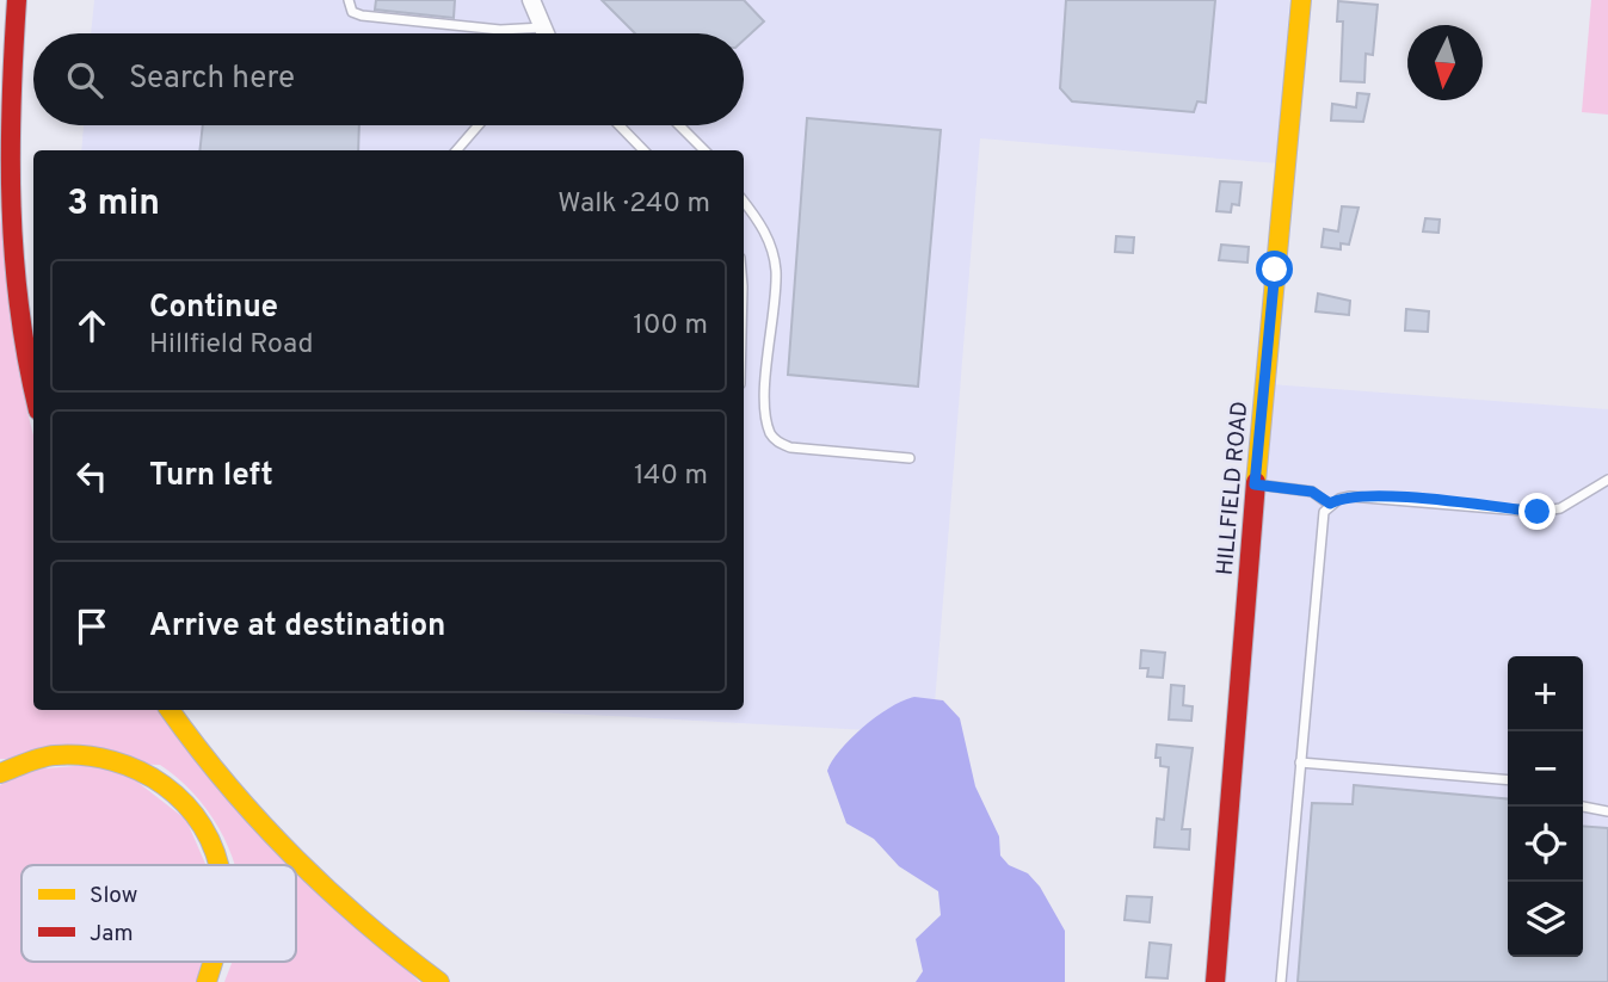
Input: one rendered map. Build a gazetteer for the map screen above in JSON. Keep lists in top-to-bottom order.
{
  "streets": {
    "main road": ["HILLFIELD ROAD"]
  },
  "legend": ["Slow", "Jam"],
  "north": "bottom",
  "page": {
    "search": "Search here",
    "heading": ["3 min", "Walk · 240 m"],
    "list": [
      ["Continue", "Hillfield Road", "100 m"],
      ["Turn left", "140 m"],
      "Arrive at destination"
    ],
    "map_buttons": ["+", "−"]
  }
}
